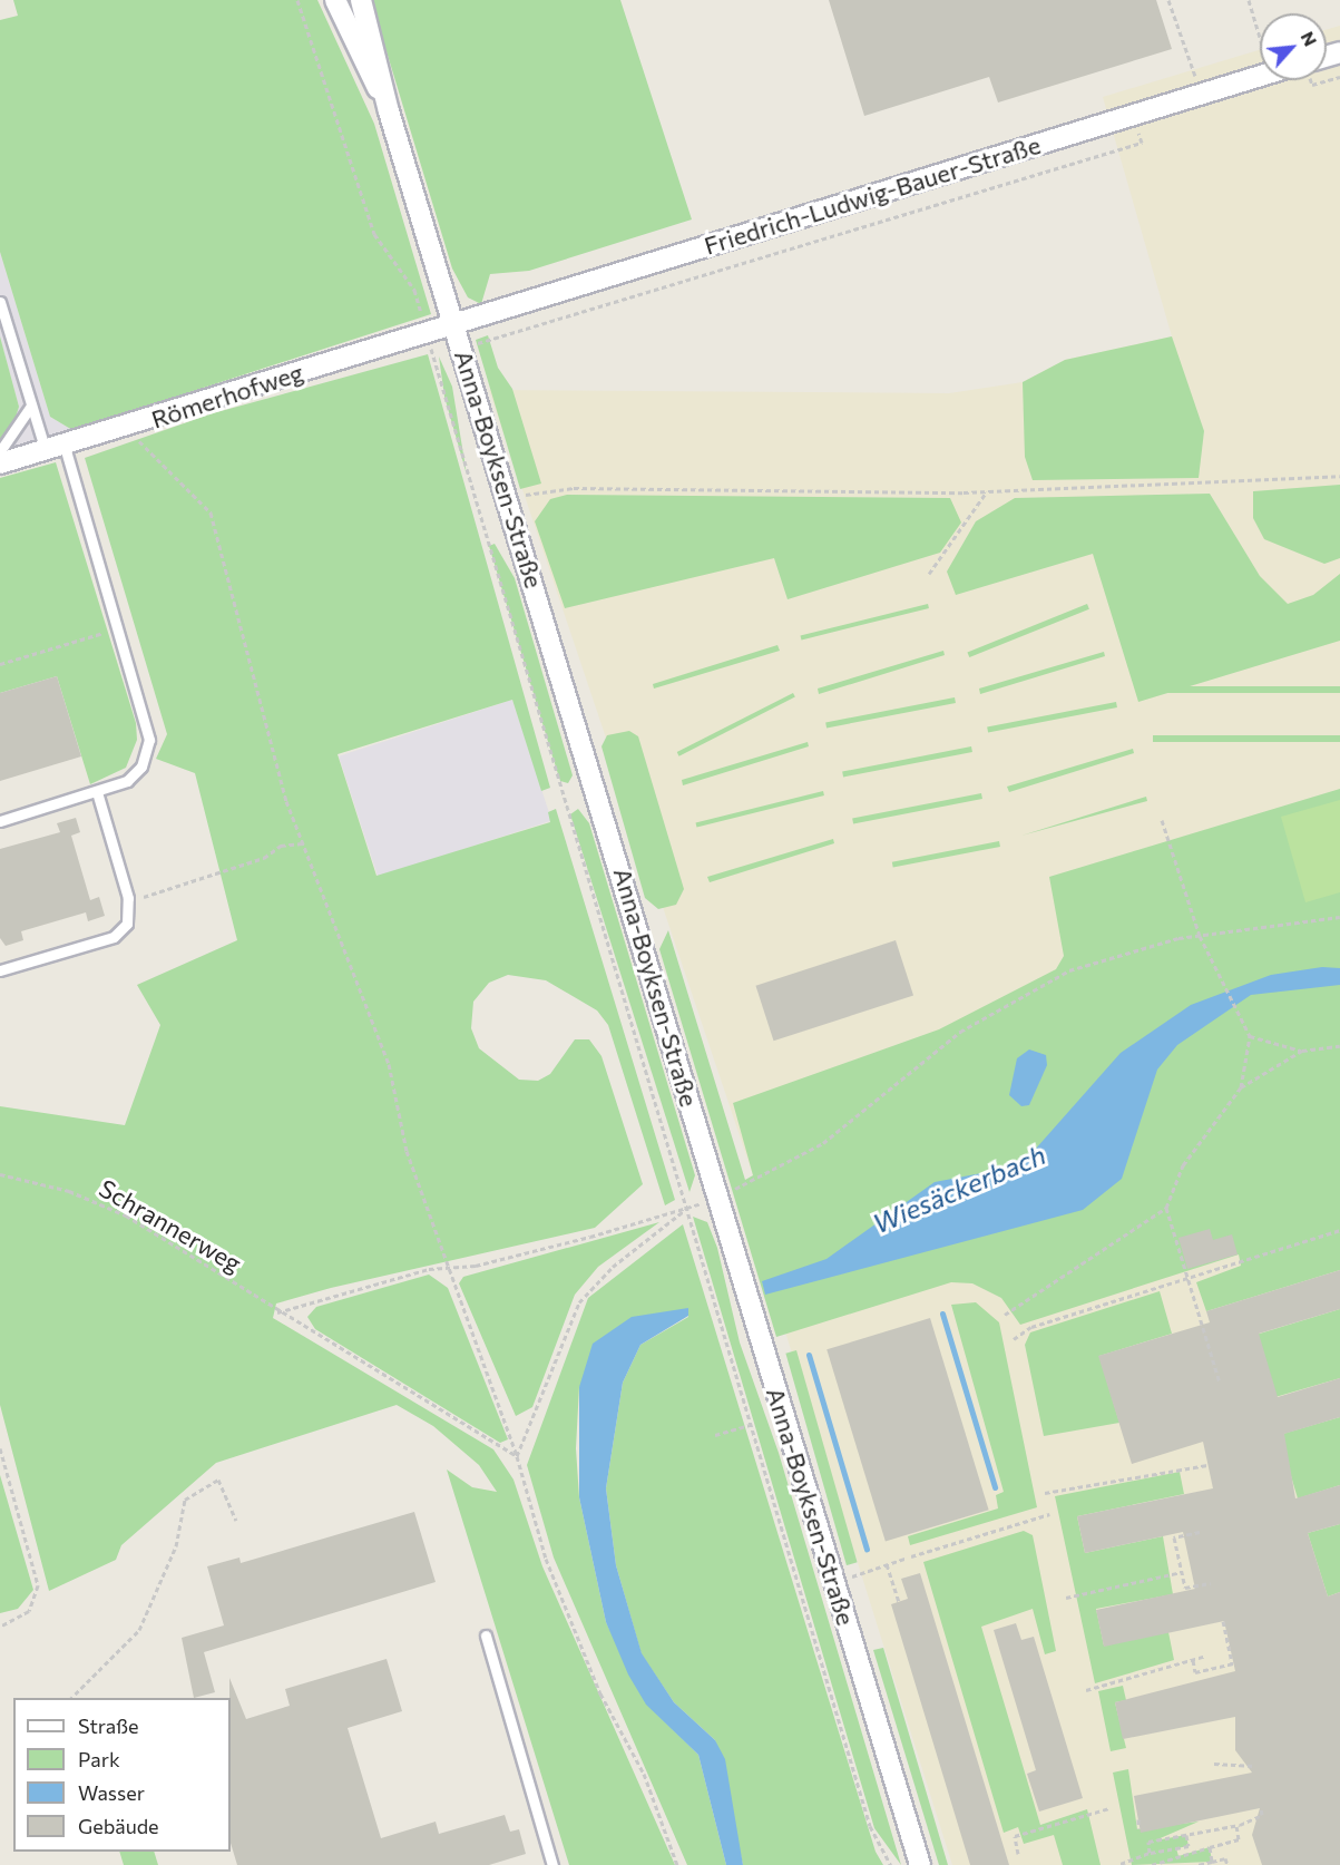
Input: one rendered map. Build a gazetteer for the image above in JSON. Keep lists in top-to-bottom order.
{
  "streets": {
    "street": ["Friedrich-Ludwig-Bauer-Straße", "Römerhofweg", "Anna-Boyksen-Straße"],
    "path": ["Schrannerweg"]
  },
  "crossings": [
    ["Friedrich-Ludwig-Bauer-Straße", "Römerhofweg"],
    ["Friedrich-Ludwig-Bauer-Straße", "Anna-Boyksen-Straße"],
    ["Römerhofweg", "Anna-Boyksen-Straße"]
  ],
  "water": ["Wiesäckerbach"],
  "legend": [
    "Straße",
    "Park",
    "Wasser",
    "Gebäude"
  ],
  "north": "top right"
}
